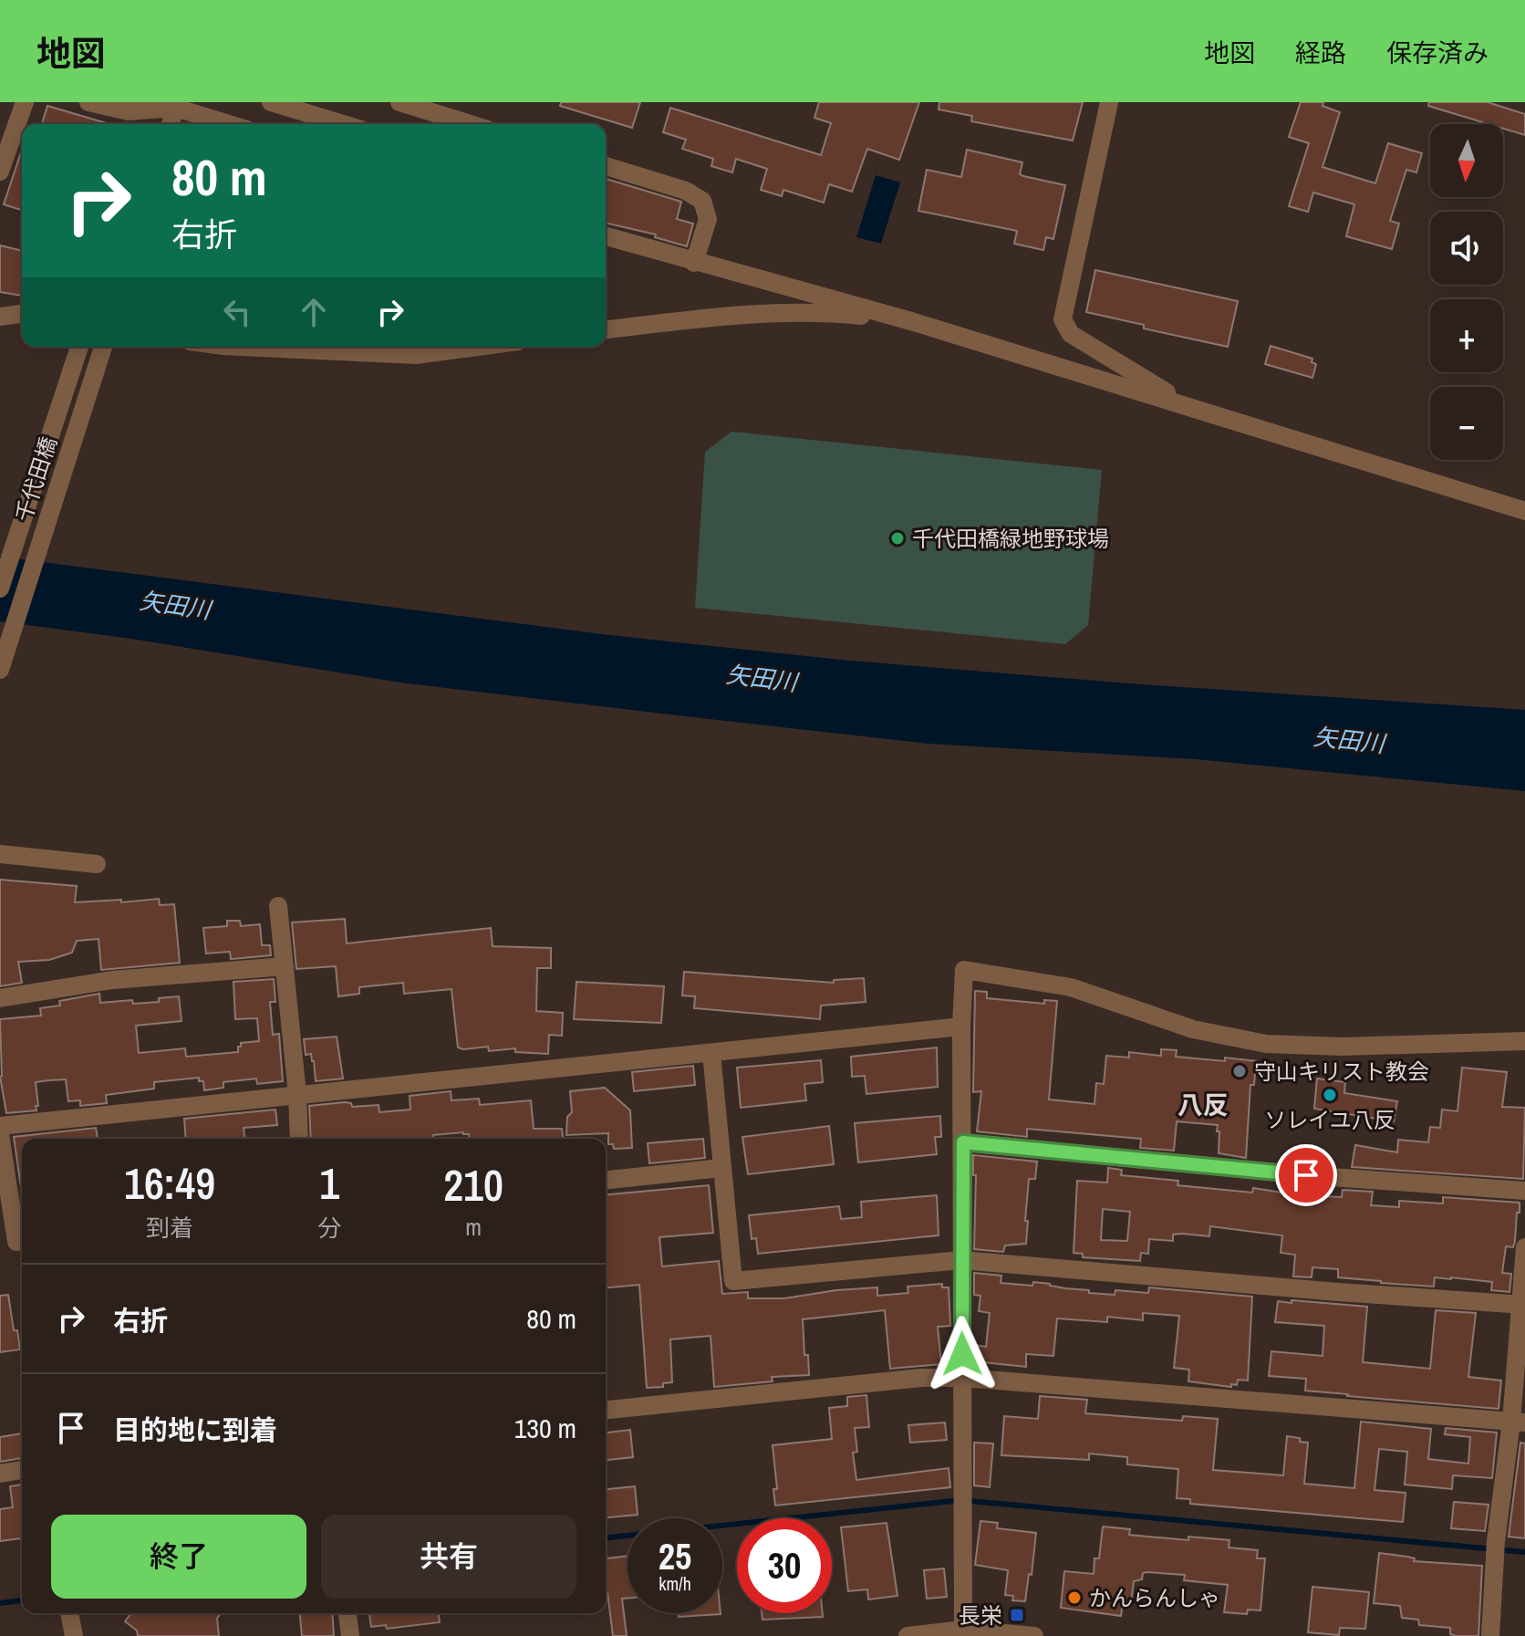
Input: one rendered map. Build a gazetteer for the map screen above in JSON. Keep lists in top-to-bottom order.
{
  "streets": {
    "street": ["千代田橋"]
  },
  "districts": ["八反"],
  "water": ["矢田川"],
  "places": {
    "other": [
      "千代田橋緑地野球場",
      "守山キリスト教会",
      "ソレイユ八反",
      "かんらんしゃ"
    ],
    "transit": ["長栄"]
  },
  "north": "bottom",
  "page": {
    "header": "地図",
    "nav": ["地図", "経路", "保存済み"],
    "map_buttons": ["+", "−"],
    "turn": ["80 m", "右折"],
    "eta": [
      "16:49",
      "到着",
      "1",
      "分",
      "210",
      "m"
    ],
    "list": [
      {
        "name": "右折",
        "value": "80 m"
      },
      {
        "name": "目的地に到着",
        "value": "130 m"
      }
    ],
    "buttons": ["終了", "共有"],
    "speed": "25 km/h",
    "limit": "30"
  }
}
